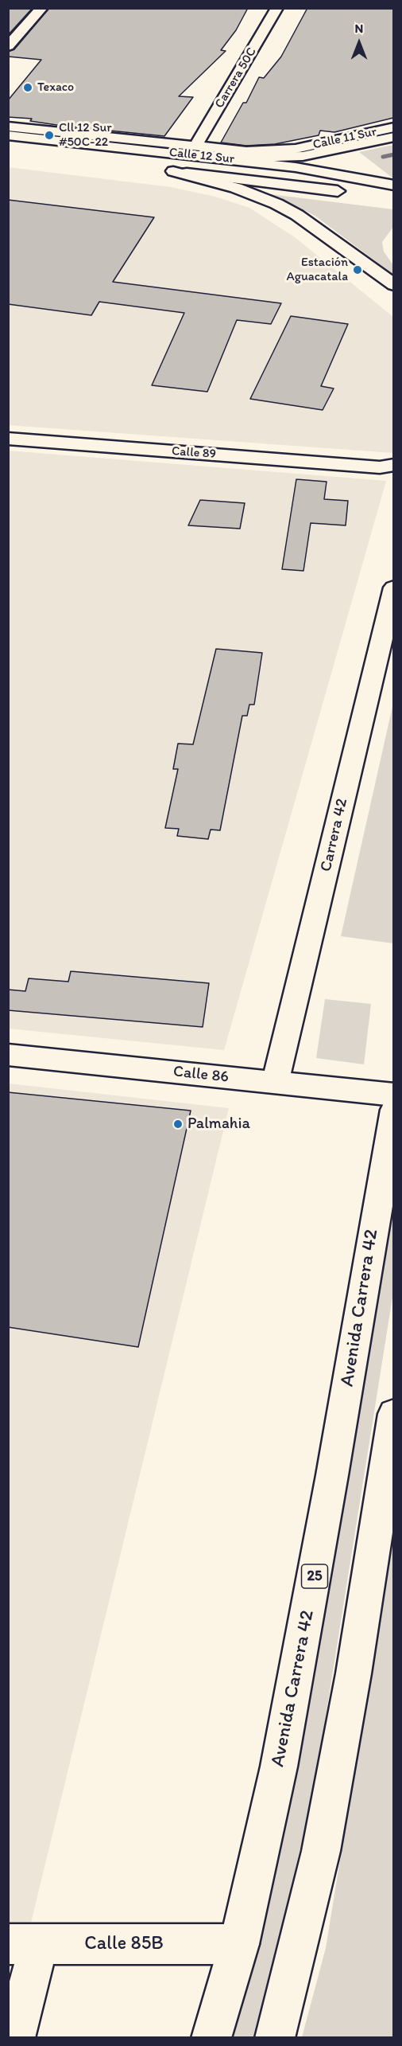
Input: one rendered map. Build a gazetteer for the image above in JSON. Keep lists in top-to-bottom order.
{
  "streets": {
    "main road": [
      "Carrera 50C",
      "Calle 11 Sur",
      "Calle 12 Sur",
      "Calle 89",
      "Carrera 42",
      "Calle 86",
      "Avenida Carrera 42",
      "25",
      "Calle 85B"
    ]
  },
  "crossings": [
    ["Carrera 50C", "Calle 12 Sur"],
    ["Calle 11 Sur", "Calle 12 Sur"],
    ["Carrera 42", "Calle 86"],
    ["Avenida Carrera 42", "Calle 85B"]
  ],
  "places": [
    "Texaco",
    "Cll 12 Sur #50C-22",
    "Estación Aguacatala",
    "Palmahia"
  ],
  "north": "top"
}
